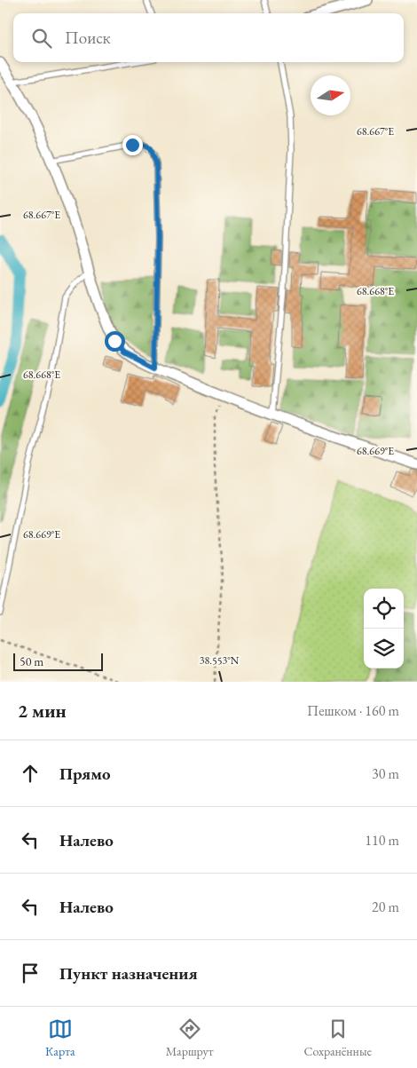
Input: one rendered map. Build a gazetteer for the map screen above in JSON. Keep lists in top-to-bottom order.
{
  "scale_bar": "50 m",
  "north": "right",
  "page": {
    "search": "Поиск",
    "scale": "50 m",
    "heading": ["2 мин", "Пешком · 160 m"],
    "list": [
      ["Прямо", "30 m"],
      ["Налево", "110 m"],
      ["Налево", "20 m"],
      "Пункт назначения"
    ],
    "nav": ["Карта", "Маршрут", "Сохранённые"]
  },
  "coordinates": [
    "68.667°E",
    "68.668°E",
    "68.669°E",
    "38.553°N"
  ]
}
